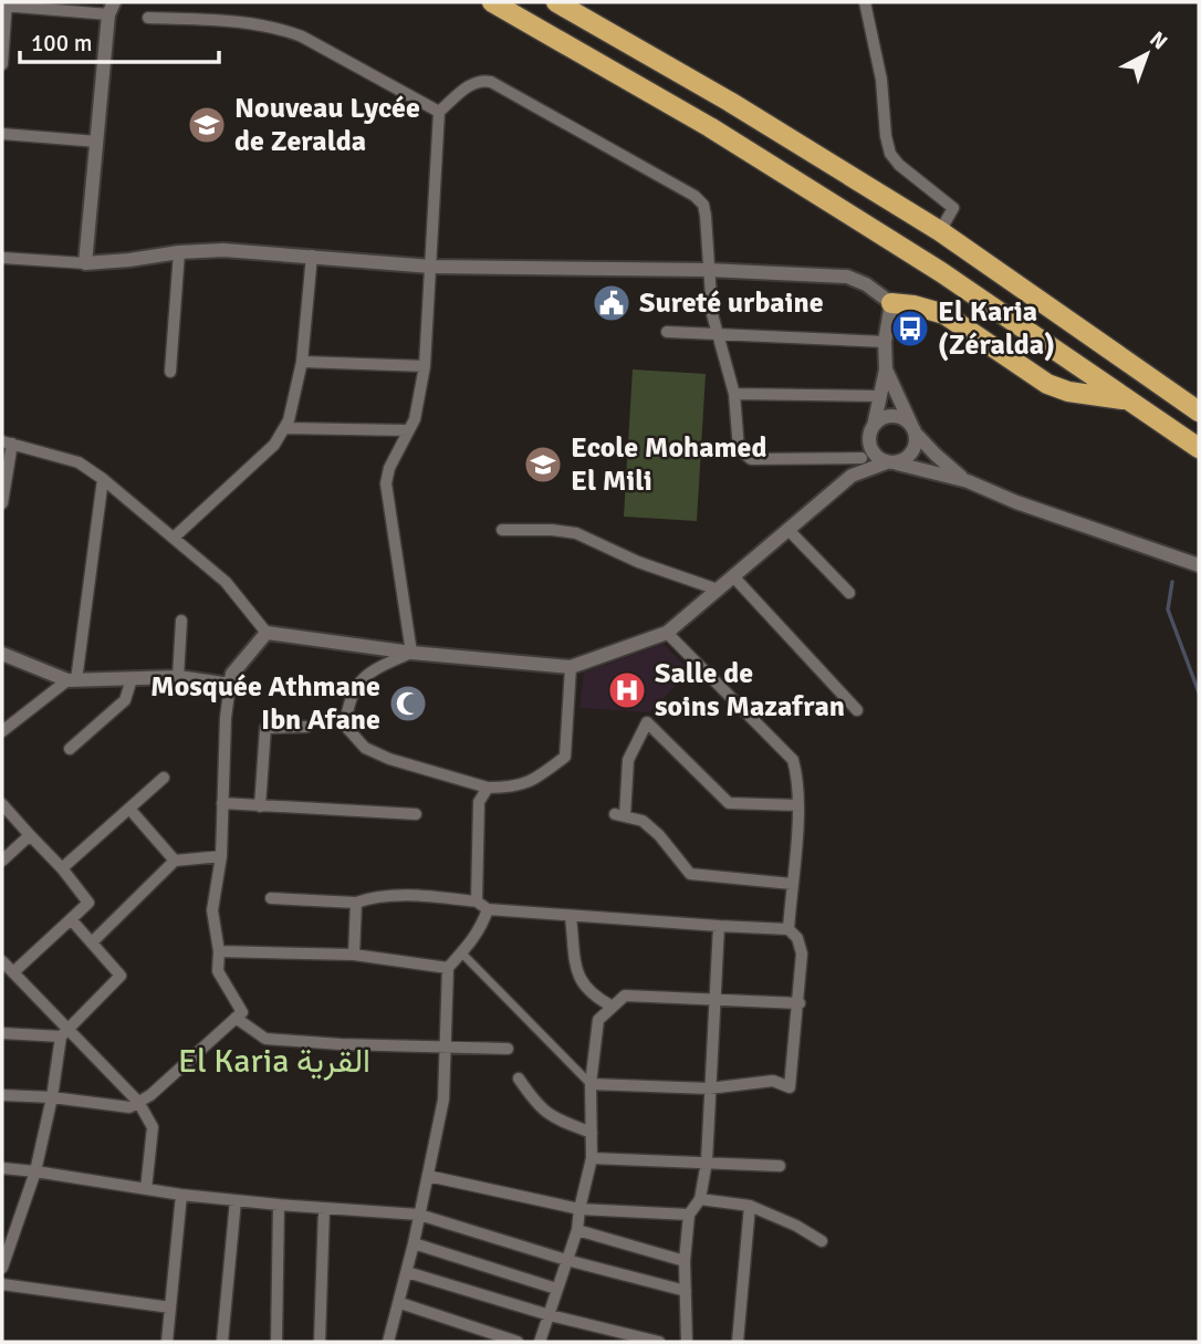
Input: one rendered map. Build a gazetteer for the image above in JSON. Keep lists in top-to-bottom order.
{
  "districts": ["El Karia القرية"],
  "places": {
    "school or university": ["Nouveau Lycée de Zeralda", "Ecole Mohamed El Mili"],
    "public building": ["Sureté urbaine"],
    "bus stop": ["El Karia (Zéralda)"],
    "hospital": ["Salle de soins Mazafran"],
    "mosque": ["Mosquée Athmane Ibn Afane"]
  },
  "scale_bar": "100 m",
  "north": "top right"
}
